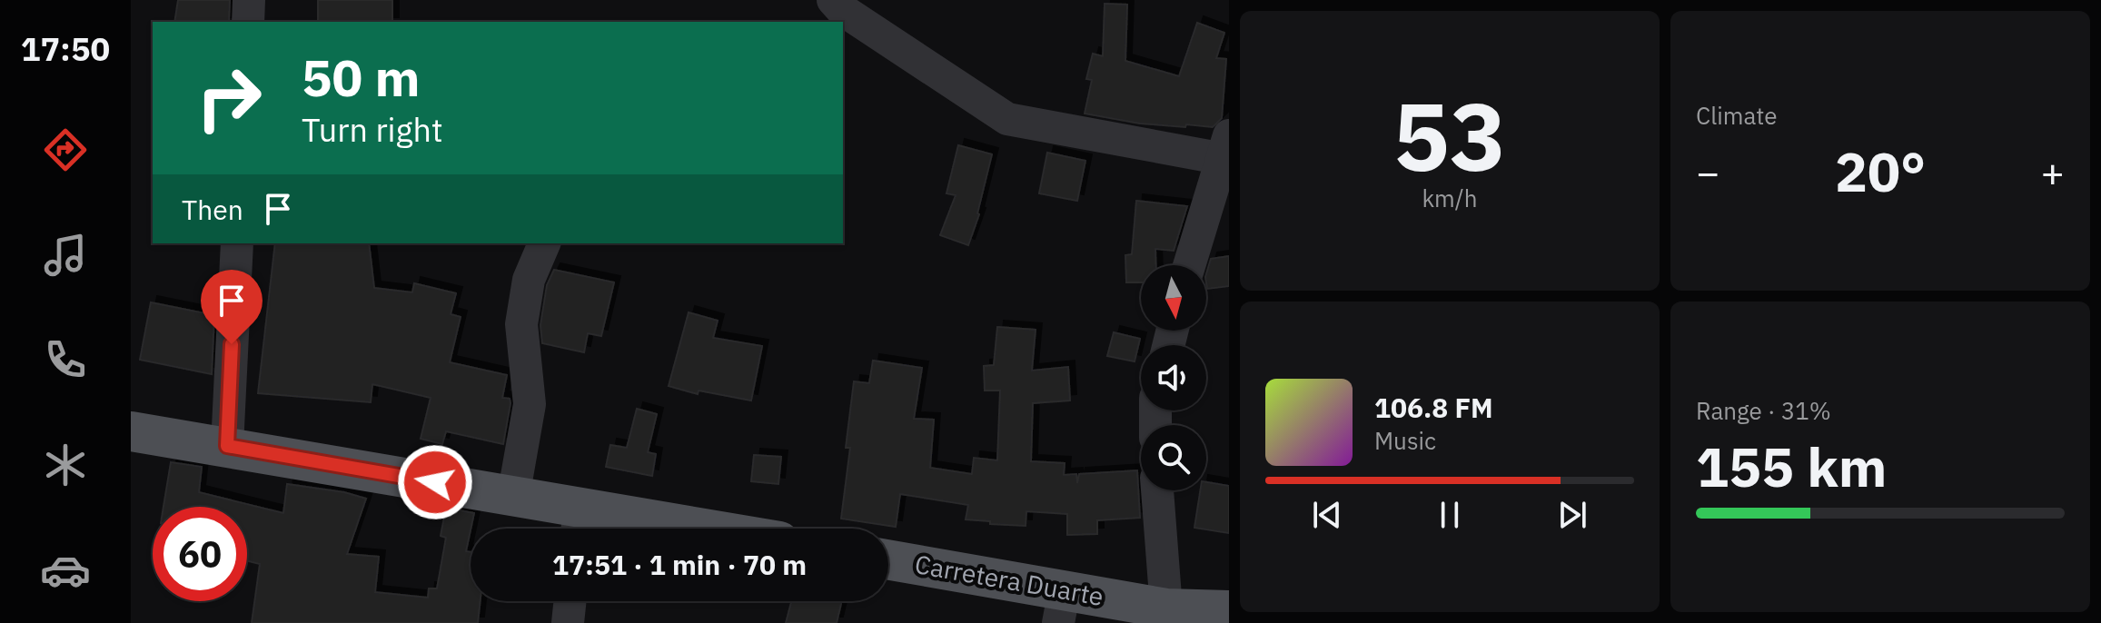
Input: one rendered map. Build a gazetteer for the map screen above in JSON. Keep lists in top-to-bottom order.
{
  "streets": {
    "main road": ["Carretera Duarte"]
  },
  "north": "bottom",
  "page": {
    "tabs": "17:50",
    "tile": [
      ["53", "km/h"],
      "Climate",
      ["Range · 31%", "155 km"]
    ],
    "turn": ["50 m", "Turn right"],
    "heat": ["−", "20°", "+"],
    "then": "Then",
    "song": ["106.8 FM", "Music"],
    "limit": "60",
    "trip": "17:51 · 1 min · 70 m"
  }
}
